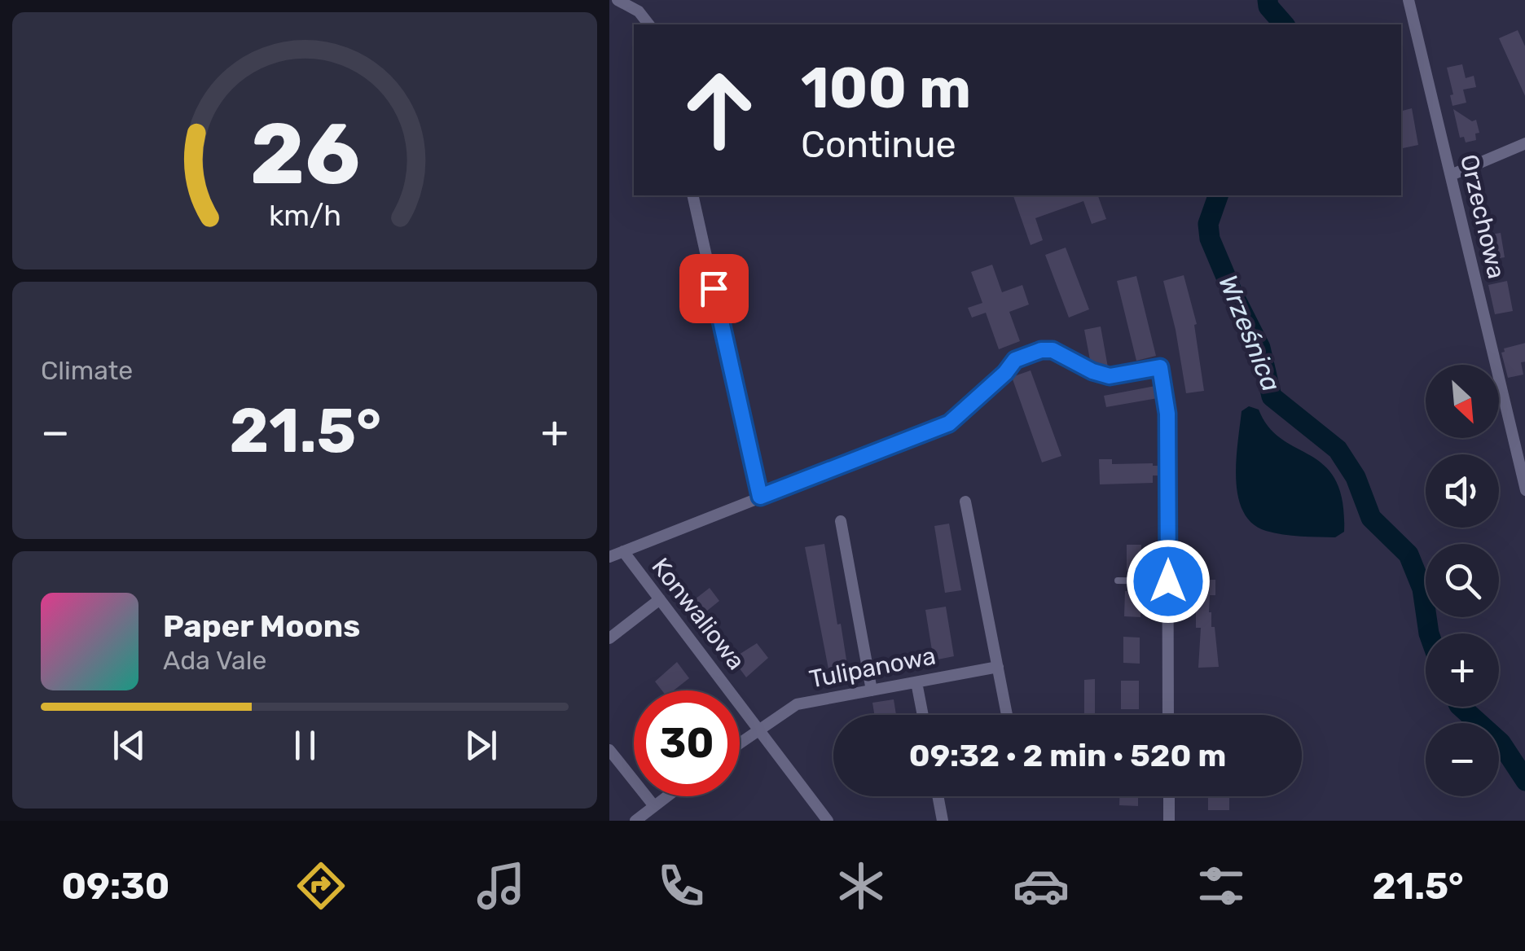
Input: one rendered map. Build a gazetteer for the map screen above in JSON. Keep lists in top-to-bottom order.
{
  "streets": {
    "street": ["Orzechowa", "Konwaliowa", "Tulipanowa"]
  },
  "crossings": [
    ["Konwaliowa", "Tulipanowa"]
  ],
  "water": ["Wrześnica"],
  "north": "bottom right",
  "page": {
    "turn": ["100 m", "Continue"],
    "tile": "Climate",
    "map_buttons": ["+", "−"],
    "heat": ["−", "21.5°", "+"],
    "song": ["Paper Moons", "Ada Vale"],
    "limit": "30",
    "trip": "09:32 · 2 min · 520 m",
    "tabs": ["09:30", "21.5°"],
    "gauge": ["26", "km/h"]
  }
}
